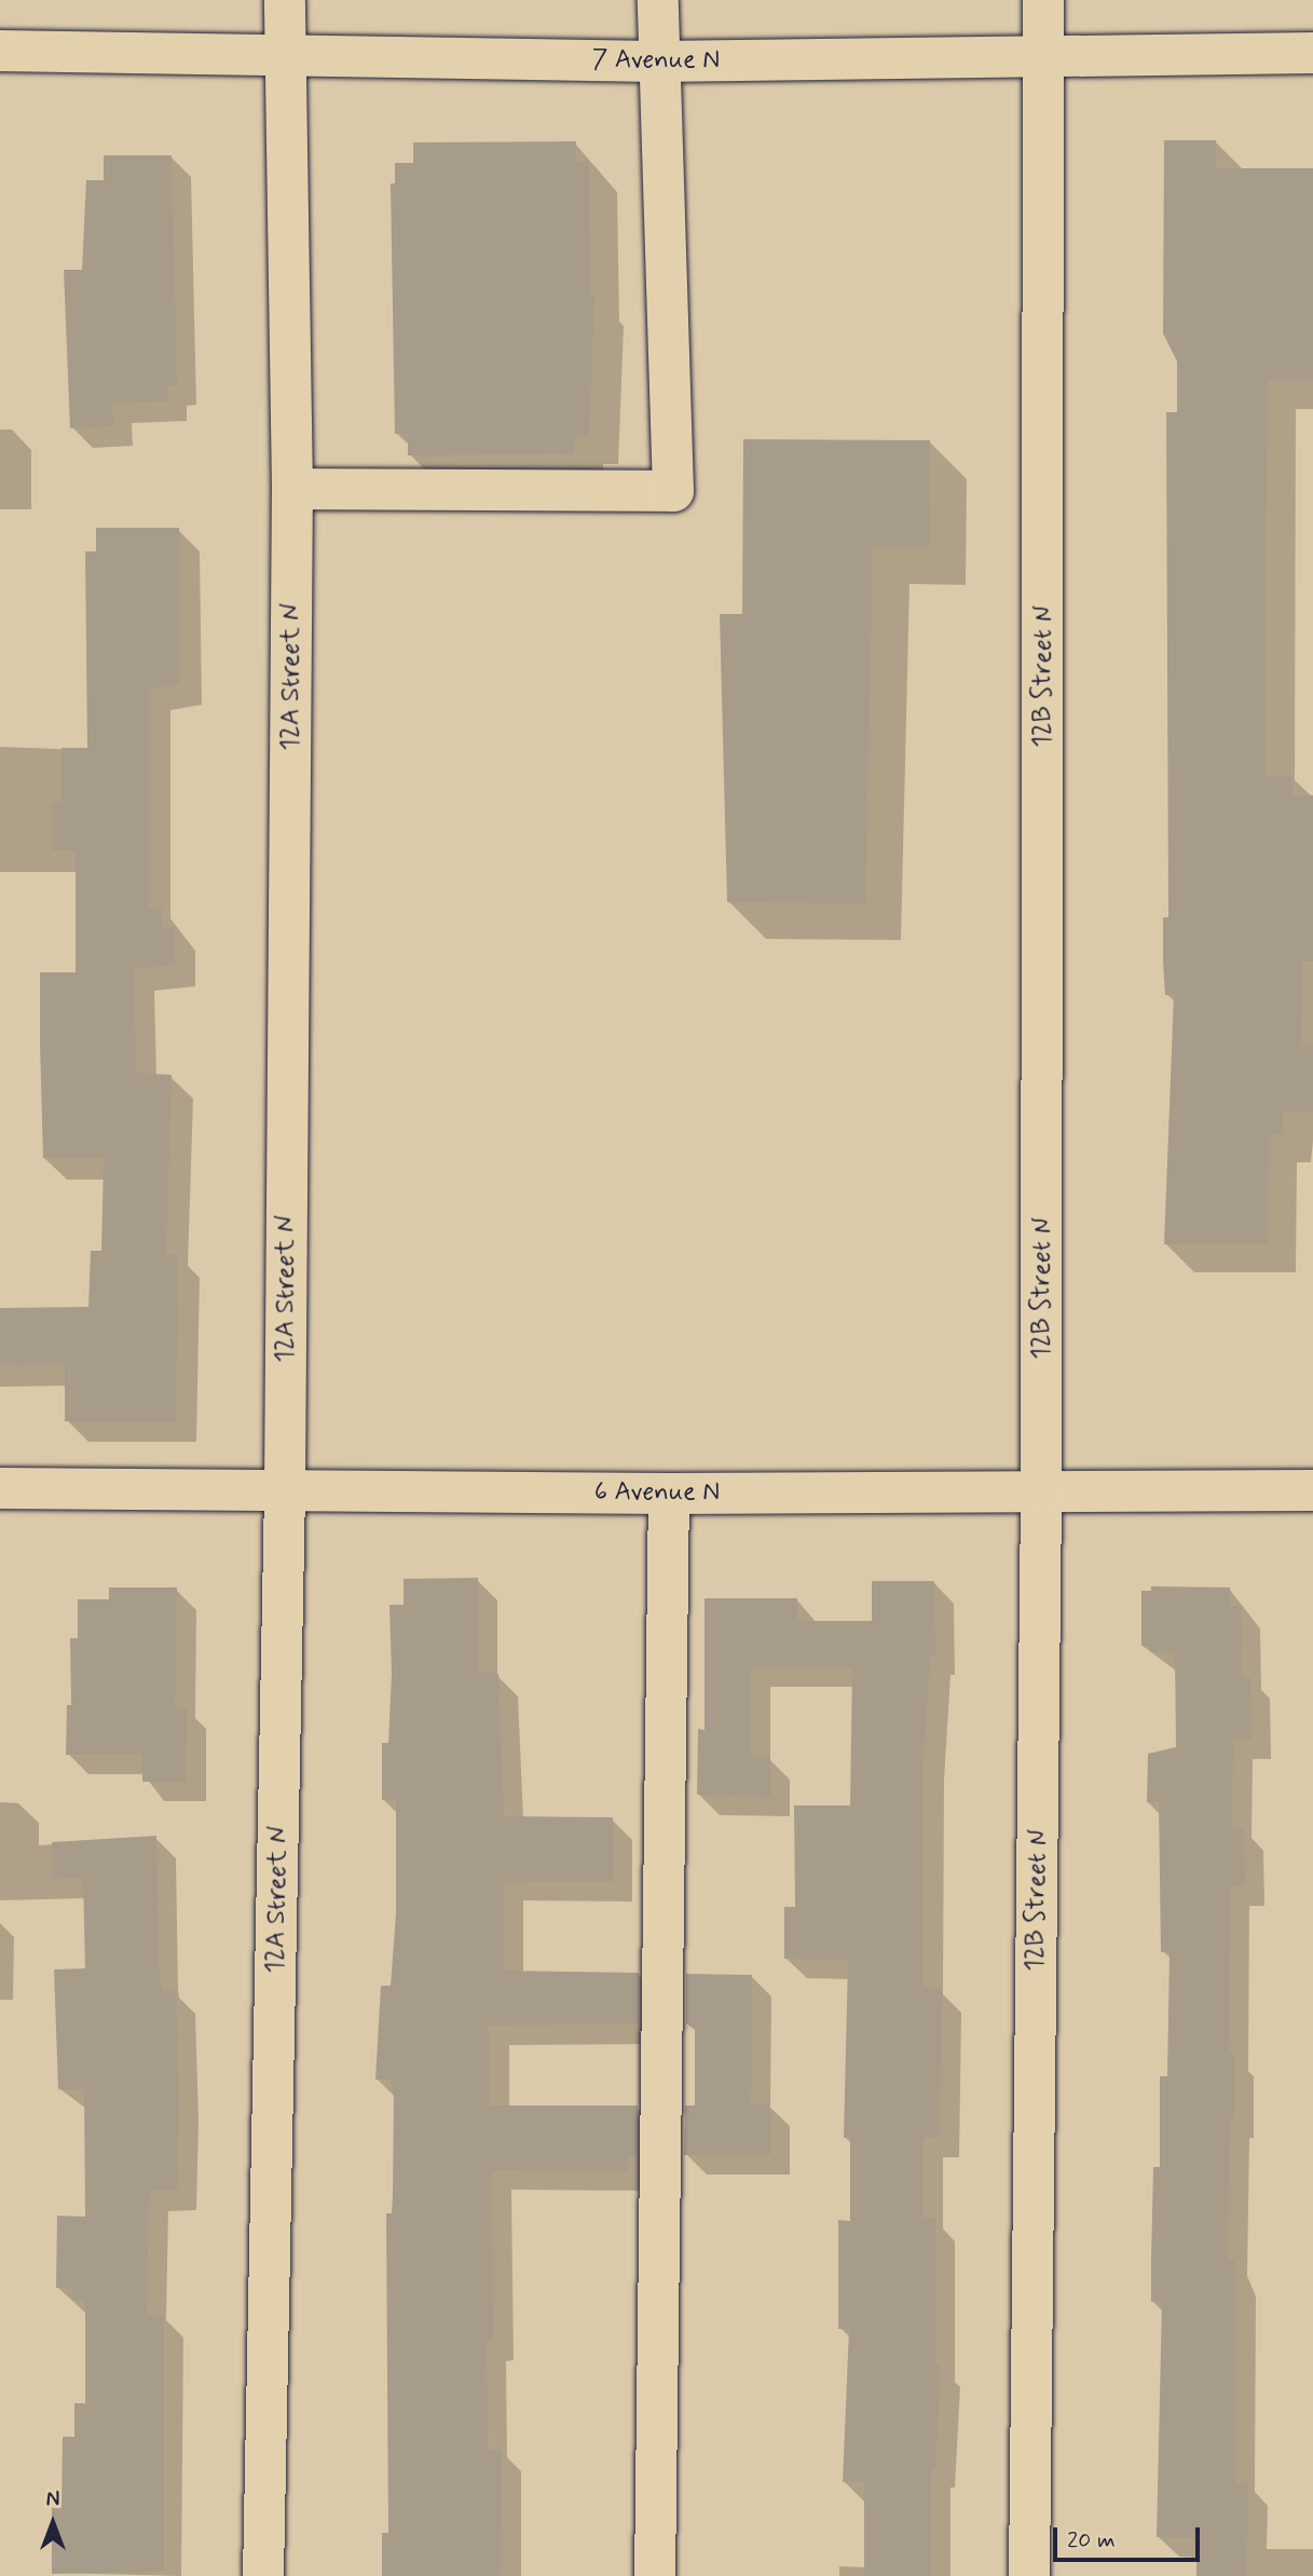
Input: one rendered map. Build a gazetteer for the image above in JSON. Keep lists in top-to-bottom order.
{
  "streets": {
    "street": [
      "7 Avenue N",
      "12A Street N",
      "12B Street N",
      "6 Avenue N"
    ]
  },
  "crossings": [
    ["7 Avenue N", "12A Street N"],
    ["7 Avenue N", "12B Street N"],
    ["12A Street N", "6 Avenue N"],
    ["12B Street N", "6 Avenue N"]
  ],
  "scale_bar": "20 m",
  "north": "top"
}
